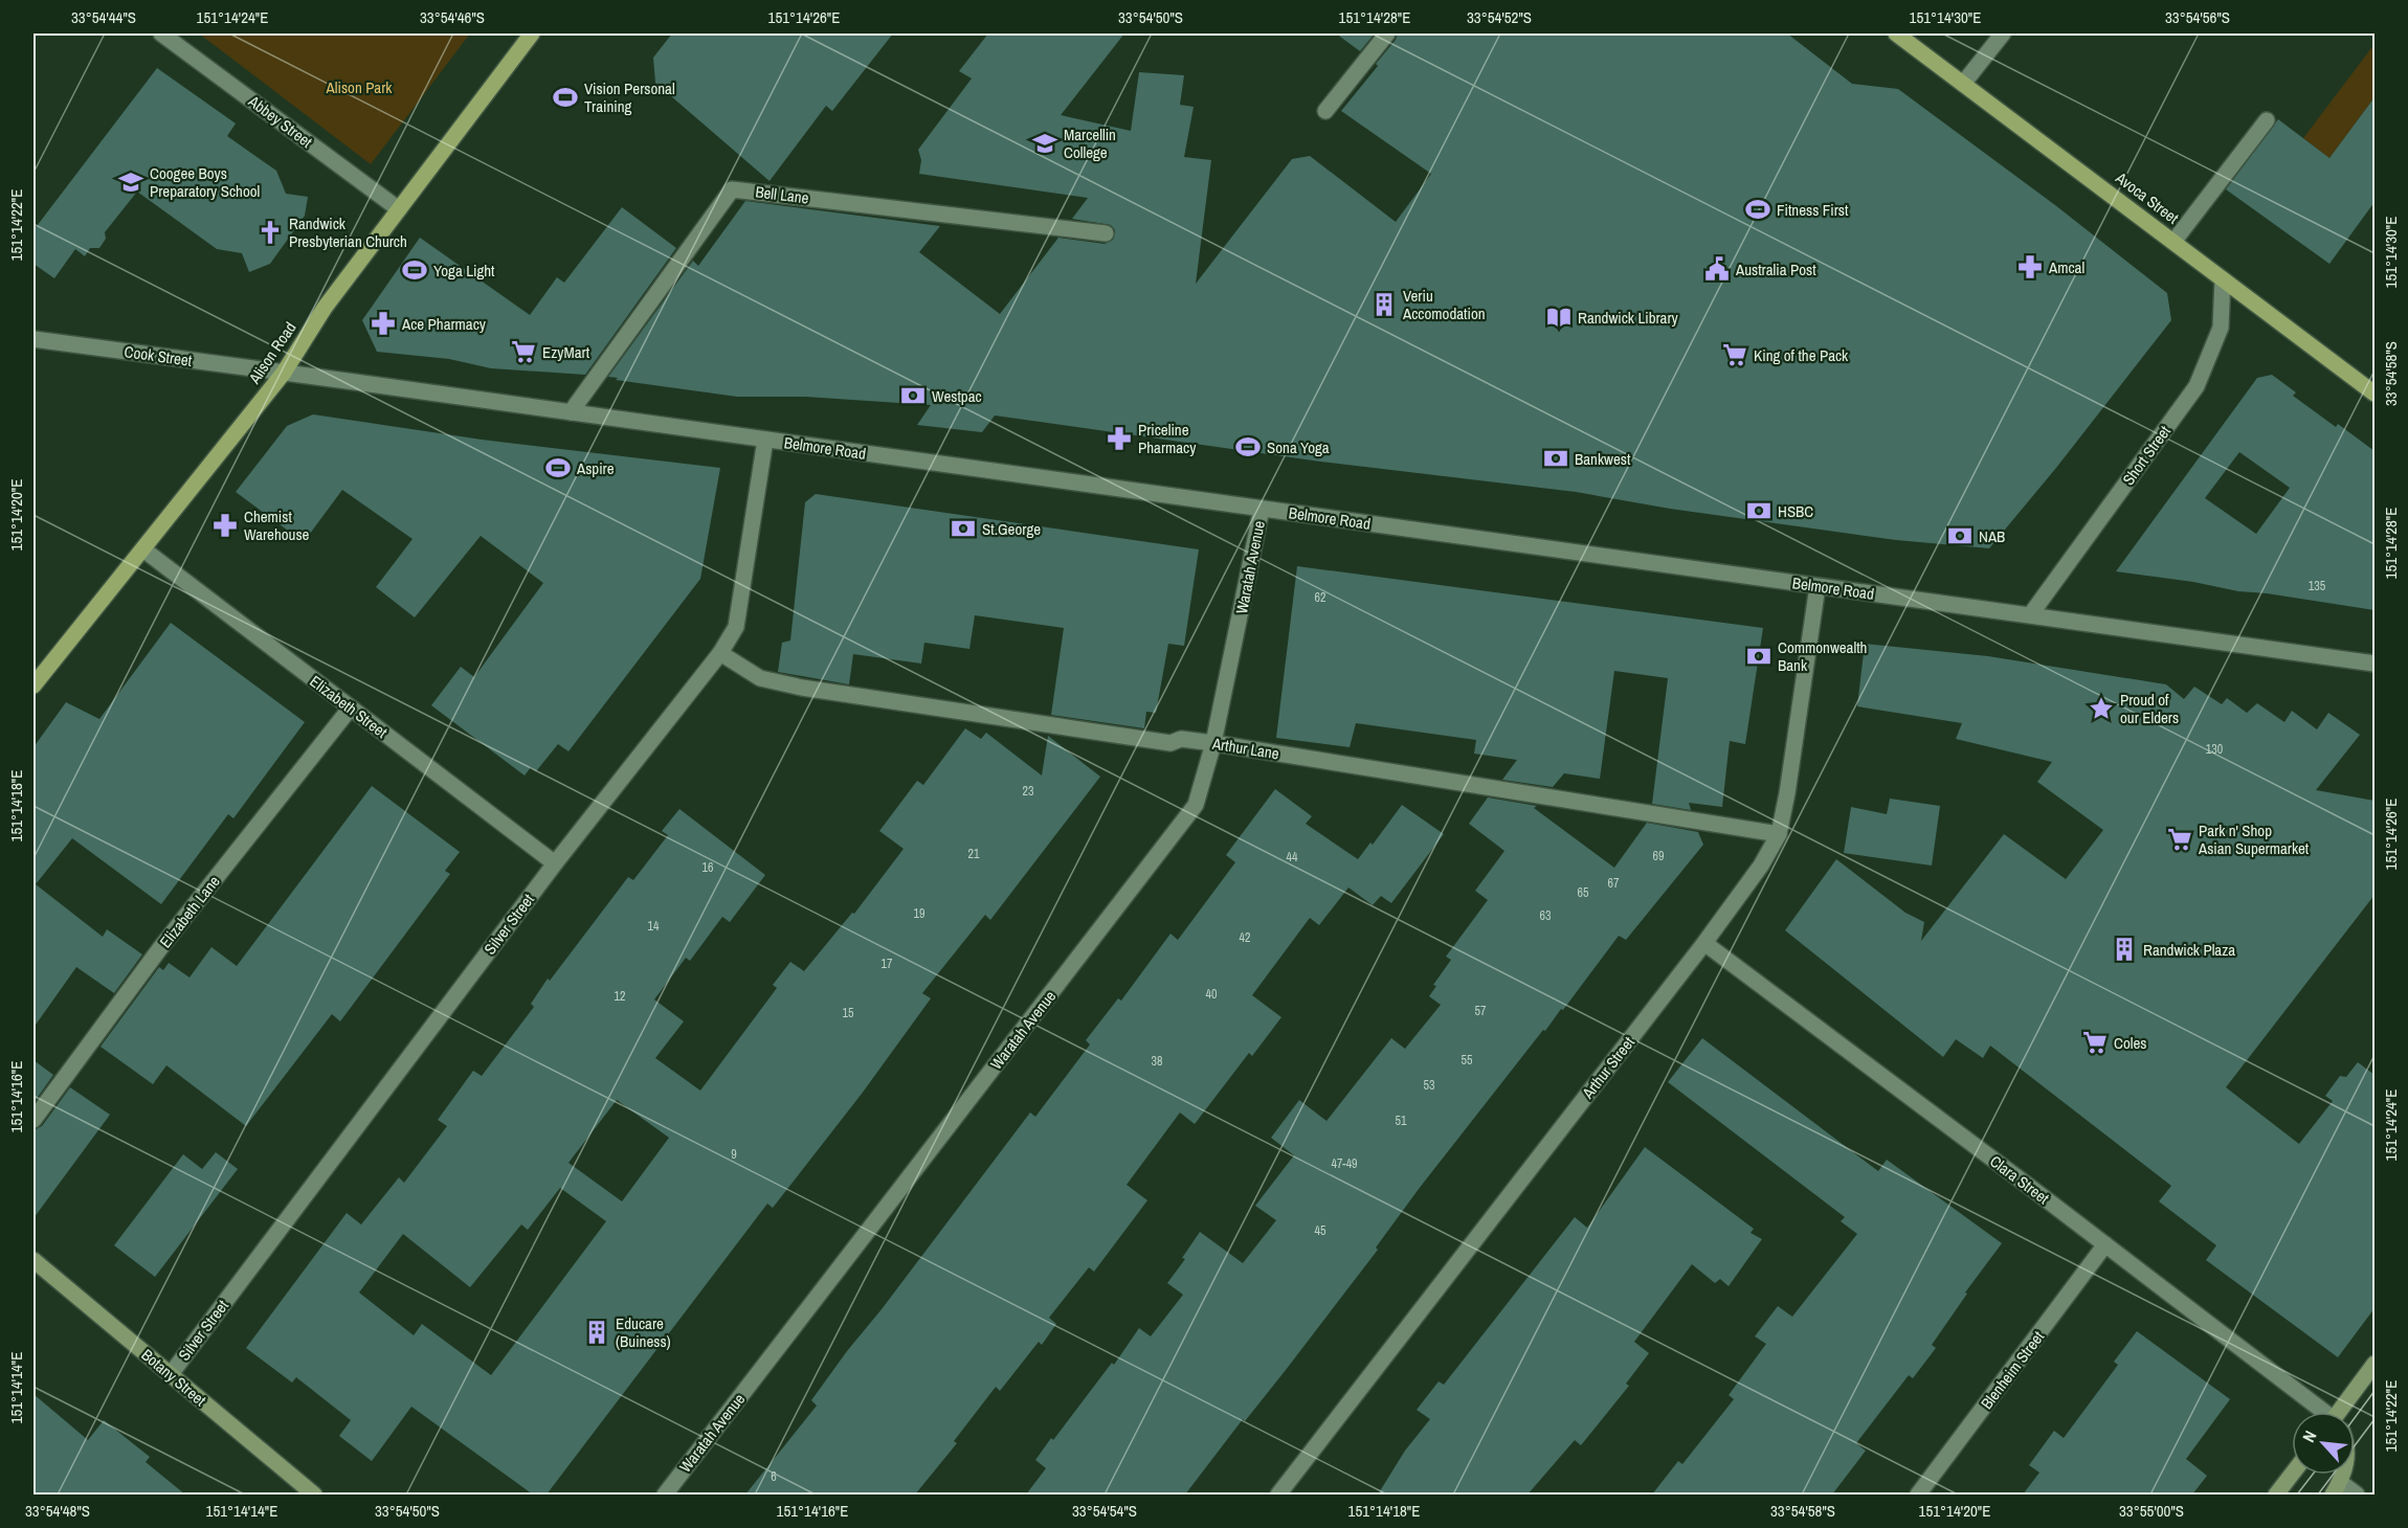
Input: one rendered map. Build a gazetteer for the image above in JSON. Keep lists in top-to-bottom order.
{
  "streets": {
    "main road": ["Avoca Street", "Alison Road"],
    "street": [
      "Abbey Street",
      "Bell Lane",
      "Cook Street",
      "Belmore Road",
      "Short Street",
      "Waratah Avenue",
      "Elizabeth Street",
      "Arthur Lane",
      "Elizabeth Lane",
      "Silver Street",
      "Arthur Street",
      "Clara Street",
      "Blenheim Street",
      "Botany Street"
    ]
  },
  "crossings": [
    ["Abbey Street", "Alison Road"],
    ["Bell Lane", "Belmore Road"],
    ["Avoca Street", "Short Street"],
    ["Alison Road", "Cook Street"],
    ["Alison Road", "Belmore Road"],
    ["Alison Road", "Elizabeth Street"],
    ["Cook Street", "Belmore Road"],
    ["Belmore Road", "Short Street"],
    ["Belmore Road", "Waratah Avenue"],
    ["Belmore Road", "Silver Street"],
    ["Belmore Road", "Arthur Street"],
    ["Waratah Avenue", "Arthur Lane"],
    ["Elizabeth Street", "Elizabeth Lane"],
    ["Elizabeth Street", "Silver Street"],
    ["Arthur Lane", "Silver Street"],
    ["Arthur Lane", "Arthur Street"],
    ["Silver Street", "Botany Street"],
    ["Arthur Street", "Clara Street"],
    ["Clara Street", "Blenheim Street"]
  ],
  "parks": ["Alison Park"],
  "places": {
    "sports": [
      "Vision Personal Training",
      "Fitness First",
      "Yoga Light",
      "Sona Yoga",
      "Aspire"
    ],
    "school or university": ["Marcellin College", "Coogee Boys Preparatory School"],
    "church": ["Randwick Presbyterian Church"],
    "pharmacy": [
      "Amcal",
      "Ace Pharmacy",
      "Priceline Pharmacy",
      "Chemist Warehouse"
    ],
    "public building": ["Australia Post"],
    "building": ["Veriu Accomodation", "Randwick Plaza", "Educare (Buiness)"],
    "library": ["Randwick Library"],
    "supermarket": [
      "EzyMart",
      "King of the Pack",
      "Park n' Shop Asian Supermarket",
      "Coles"
    ],
    "bank": [
      "Westpac",
      "Bankwest",
      "HSBC",
      "St.George",
      "NAB",
      "Commonwealth Bank"
    ],
    "place": ["Proud of our Elders"]
  },
  "house_numbers": [
    "135",
    "62",
    "130",
    "23",
    "21",
    "69",
    "44",
    "16",
    "67",
    "65",
    "19",
    "63",
    "14",
    "42",
    "17",
    "40",
    "12",
    "57",
    "15",
    "55",
    "38",
    "53",
    "51",
    "9",
    "47-49",
    "45",
    "6"
  ],
  "north": "top left",
  "coordinates": [
    "33°54'44\"S",
    "151°14'24\"E",
    "33°54'46\"S",
    "151°14'26\"E",
    "33°54'50\"S",
    "151°14'28\"E",
    "33°54'52\"S",
    "151°14'30\"E",
    "33°54'56\"S",
    "151°14'22\"E",
    "33°54'58\"S",
    "151°14'20\"E",
    "151°14'18\"E",
    "151°14'16\"E",
    "151°14'14\"E",
    "33°54'48\"S",
    "33°54'54\"S",
    "33°55'00\"S"
  ]
}
